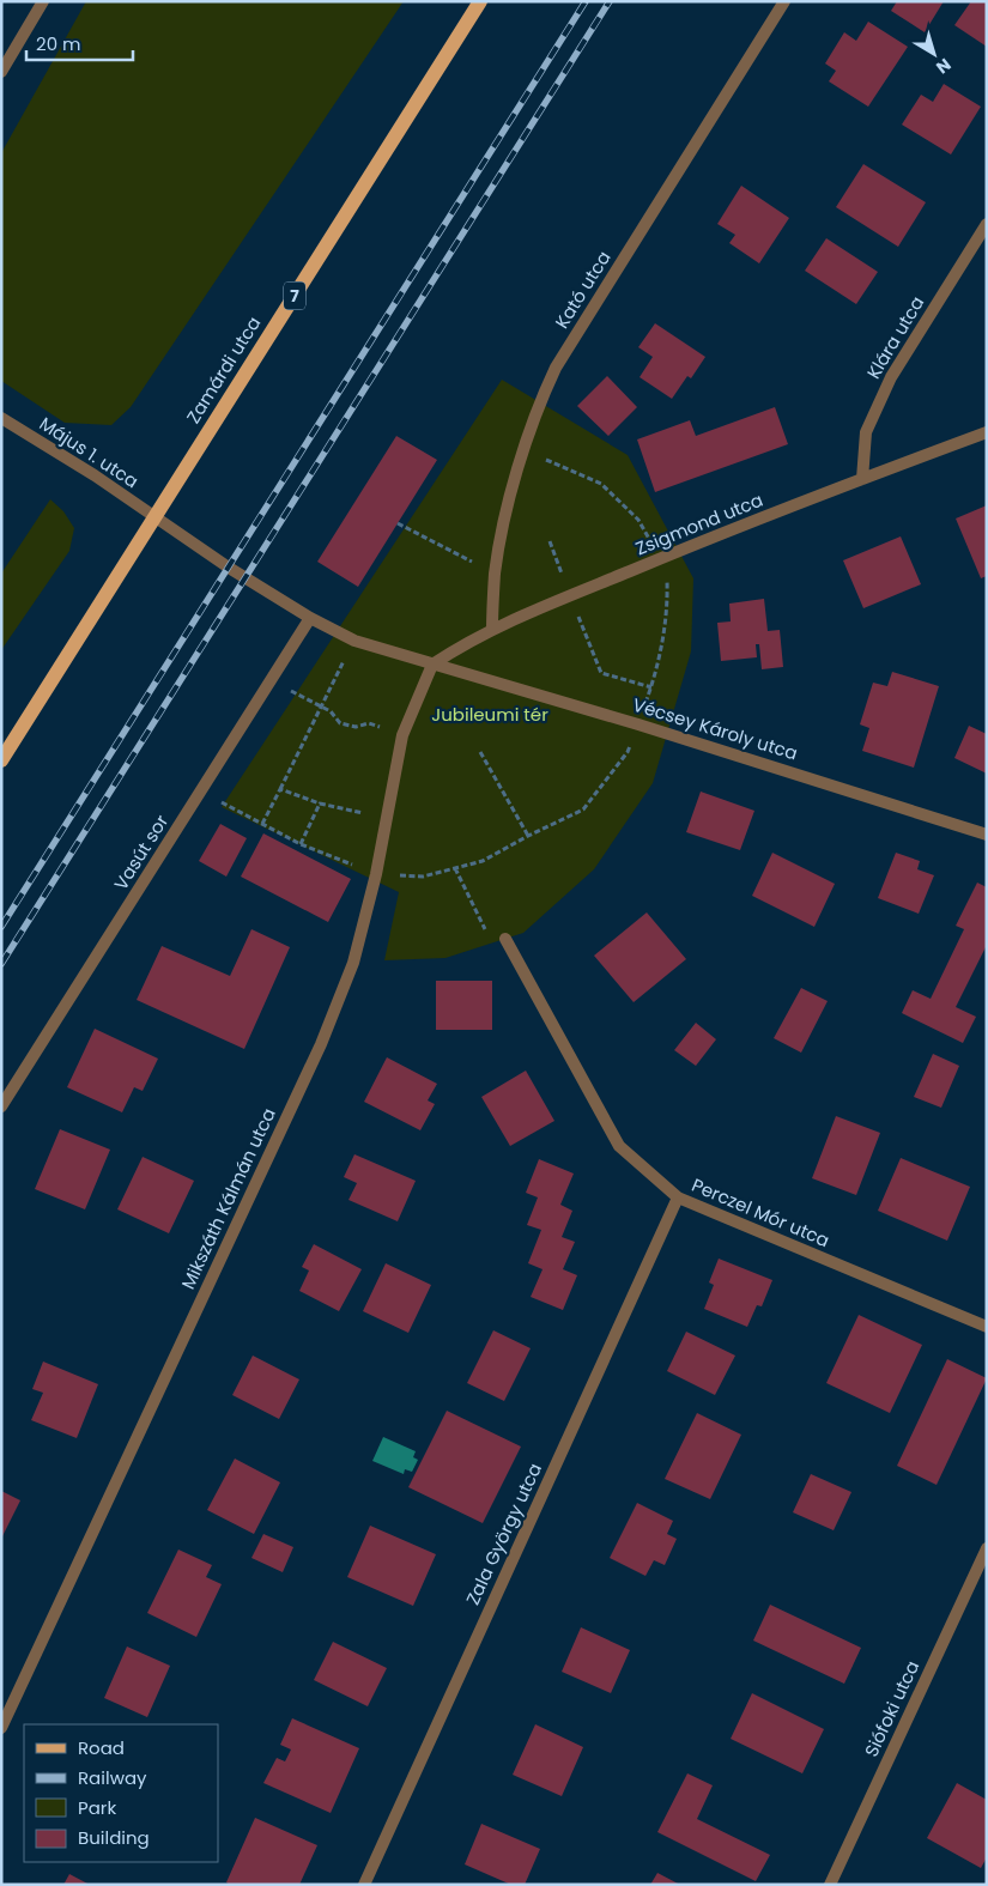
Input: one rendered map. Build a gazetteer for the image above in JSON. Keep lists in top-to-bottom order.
{
  "streets": {
    "main road": ["7", "Zamárdi utca"],
    "street": [
      "Kató utca",
      "Klára utca",
      "Május 1. utca",
      "Zsigmond utca",
      "Vécsey Károly utca",
      "Vasút sor",
      "Mikszáth Kálmán utca",
      "Perczel Mór utca",
      "Zala György utca",
      "Siófoki utca"
    ]
  },
  "crossings": [
    ["Kató utca", "Zsigmond utca"],
    ["Klára utca", "Zsigmond utca"],
    ["Zamárdi utca", "Május 1. utca"],
    ["Zsigmond utca", "Vécsey Károly utca"],
    ["Zsigmond utca", "Mikszáth Kálmán utca"],
    ["Vécsey Károly utca", "Mikszáth Kálmán utca"],
    ["Perczel Mór utca", "Zala György utca"]
  ],
  "parks": ["Jubileumi tér"],
  "legend": [
    "Road",
    "Railway",
    "Park",
    "Building"
  ],
  "scale_bar": "20 m",
  "north": "bottom right"
}
